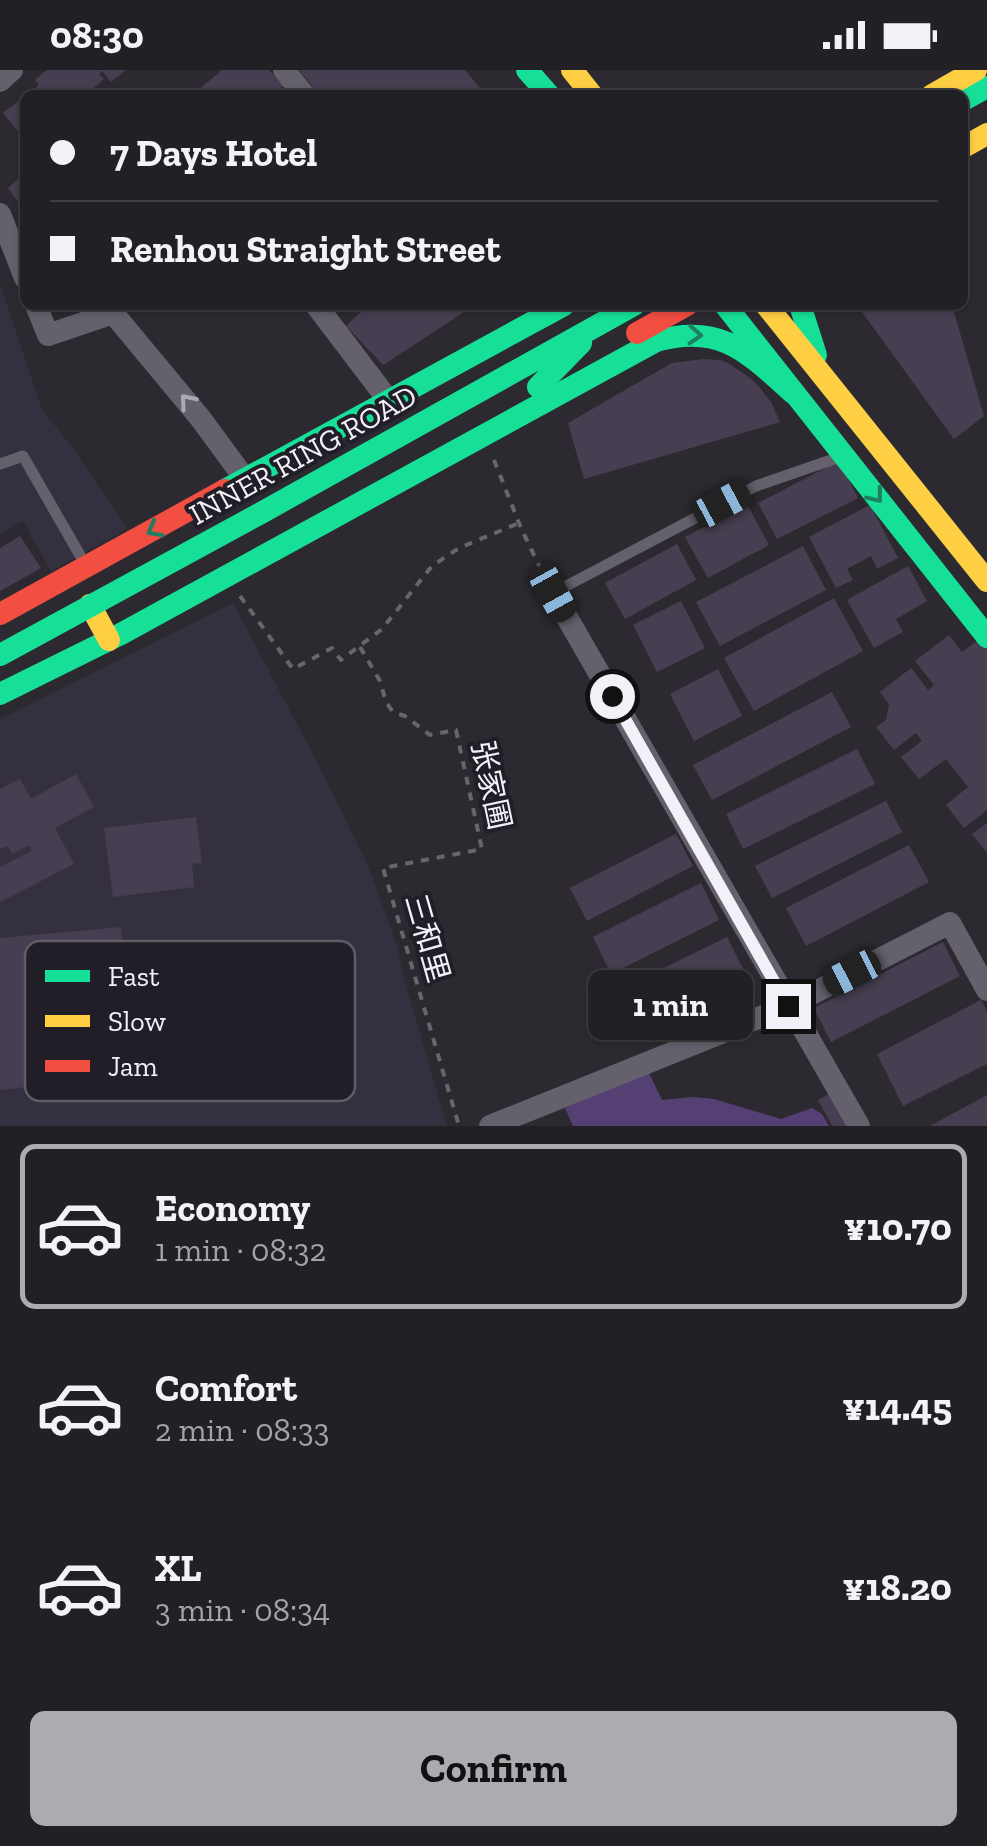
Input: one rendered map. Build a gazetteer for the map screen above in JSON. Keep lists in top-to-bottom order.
{
  "streets": {
    "main road": ["INNER RING ROAD"],
    "path": ["张家圃", "三和里"]
  },
  "crossings": [
    ["张家圃", "三和里"]
  ],
  "legend": ["Fast", "Slow", "Jam"],
  "page": {
    "status": "08:30",
    "banner": ["7 Days Hotel", "Renhou Straight Street"],
    "bubble": "1 min",
    "list": [
      {
        "name": "Economy",
        "note": "1 min · 08:32",
        "value": "¥10.70"
      },
      {
        "name": "Comfort",
        "note": "2 min · 08:33",
        "value": "¥14.45"
      },
      {
        "name": "XL",
        "note": "3 min · 08:34",
        "value": "¥18.20"
      }
    ],
    "buttons": "Confirm"
  }
}
